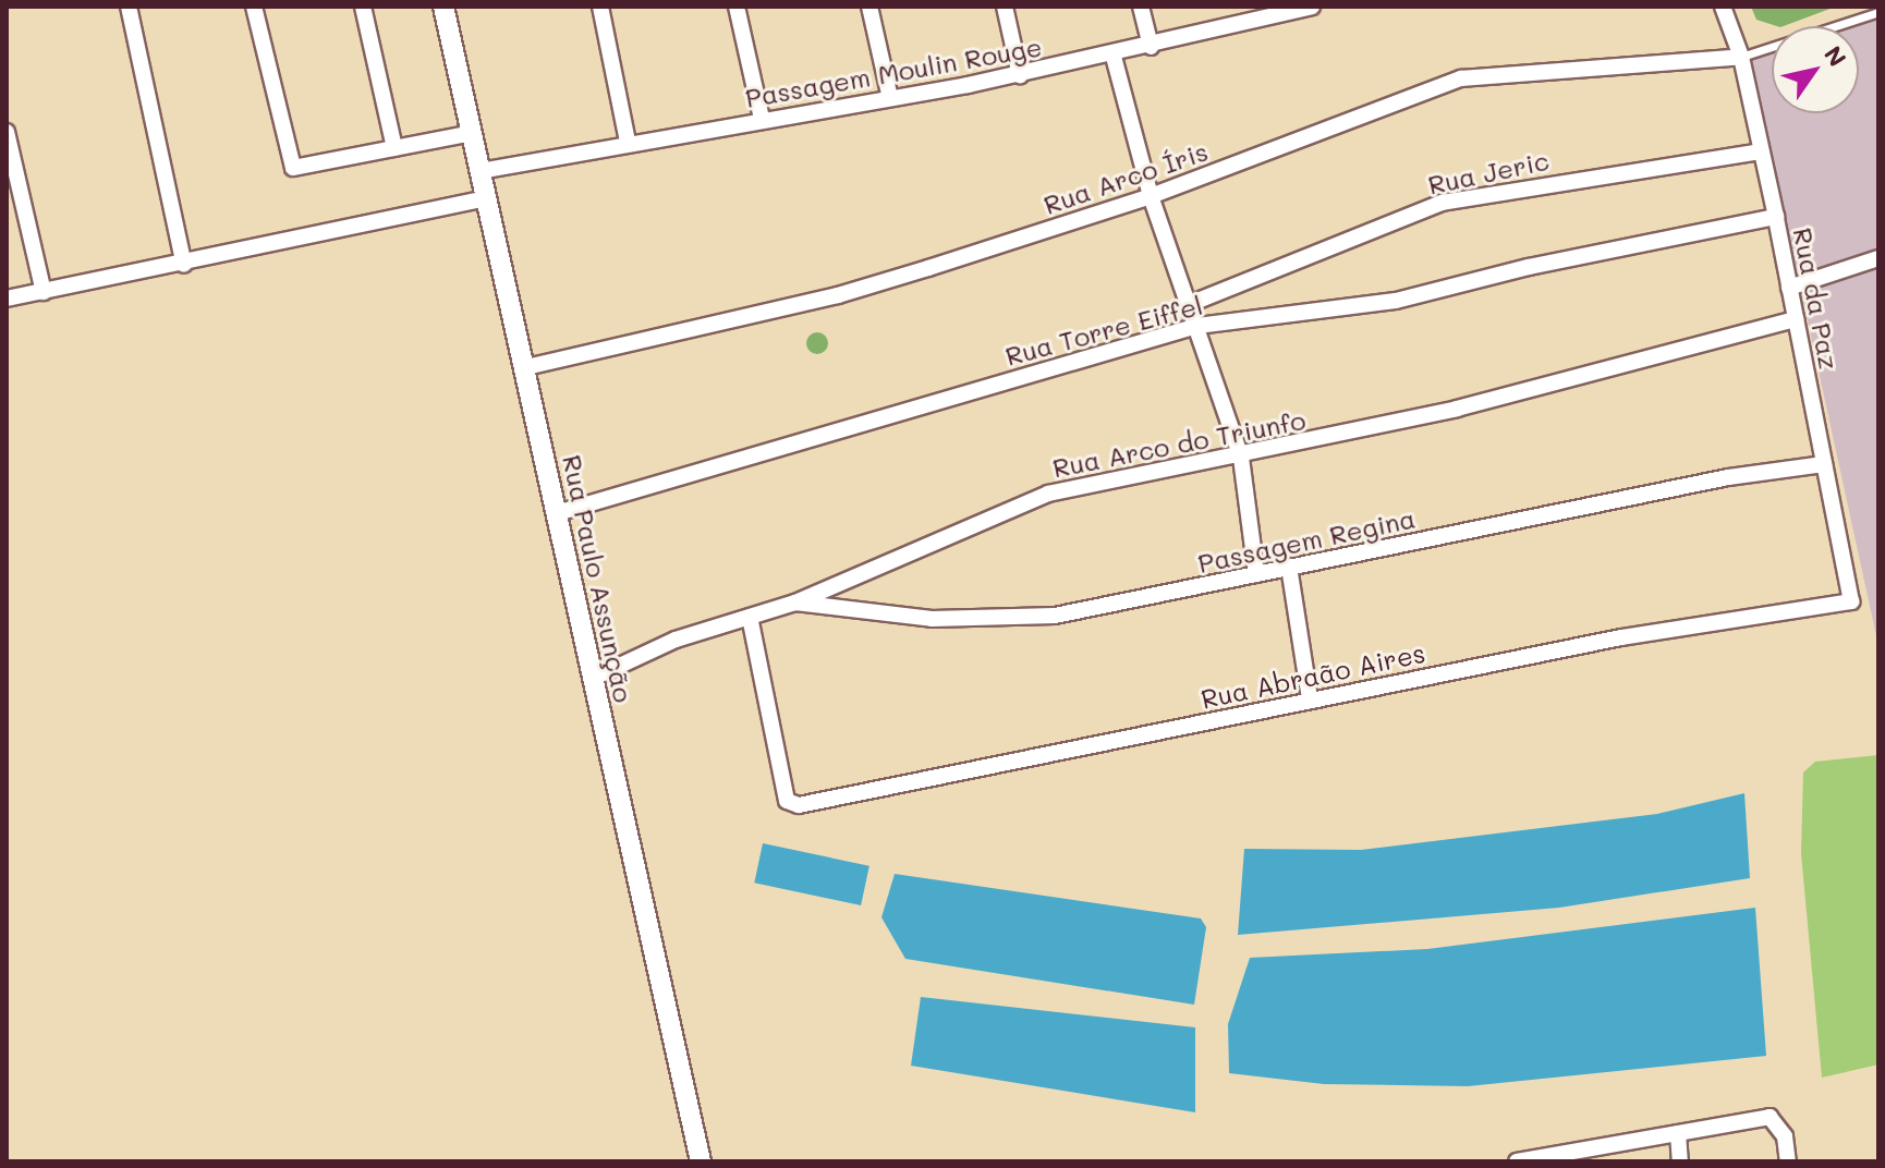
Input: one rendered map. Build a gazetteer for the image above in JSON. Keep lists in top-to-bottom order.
{
  "streets": {
    "street": [
      "Passagem Moulin Rouge",
      "Rua Jeric",
      "Rua Arco Íris",
      "Rua da Paz",
      "Rua Torre Eiffel",
      "Rua Arco do Triunfo",
      "Passagem Regina",
      "Rua Paulo Assunção",
      "Rua Abraão Aires"
    ]
  },
  "crossings": [
    ["Passagem Moulin Rouge", "Rua Paulo Assunção"],
    ["Rua Jeric", "Rua da Paz"],
    ["Rua Arco Íris", "Rua da Paz"],
    ["Rua Arco Íris", "Rua Paulo Assunção"],
    ["Rua da Paz", "Rua Torre Eiffel"],
    ["Rua da Paz", "Rua Arco do Triunfo"],
    ["Rua da Paz", "Passagem Regina"],
    ["Rua da Paz", "Rua Abraão Aires"],
    ["Rua Torre Eiffel", "Rua Paulo Assunção"],
    ["Rua Arco do Triunfo", "Passagem Regina"],
    ["Rua Arco do Triunfo", "Rua Paulo Assunção"],
    ["Rua Arco do Triunfo", "Rua Abraão Aires"]
  ],
  "north": "top right"
}
